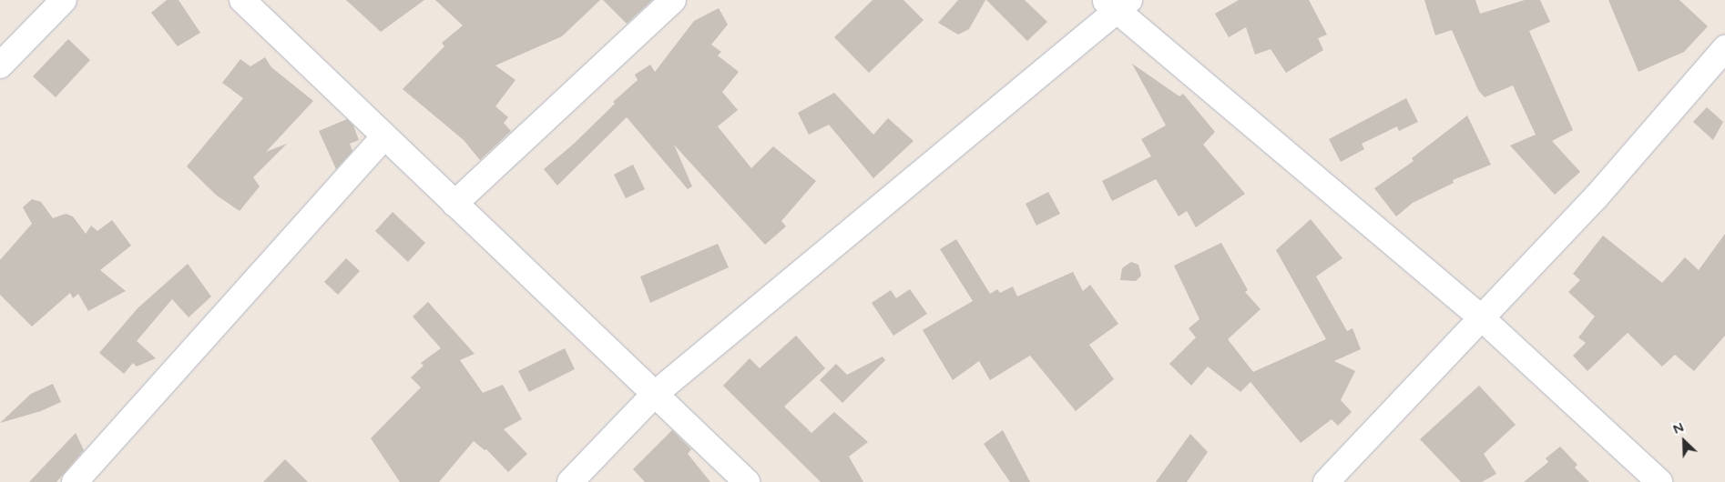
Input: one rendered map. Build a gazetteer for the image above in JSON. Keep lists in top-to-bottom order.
{
  "north": "top left"
}
